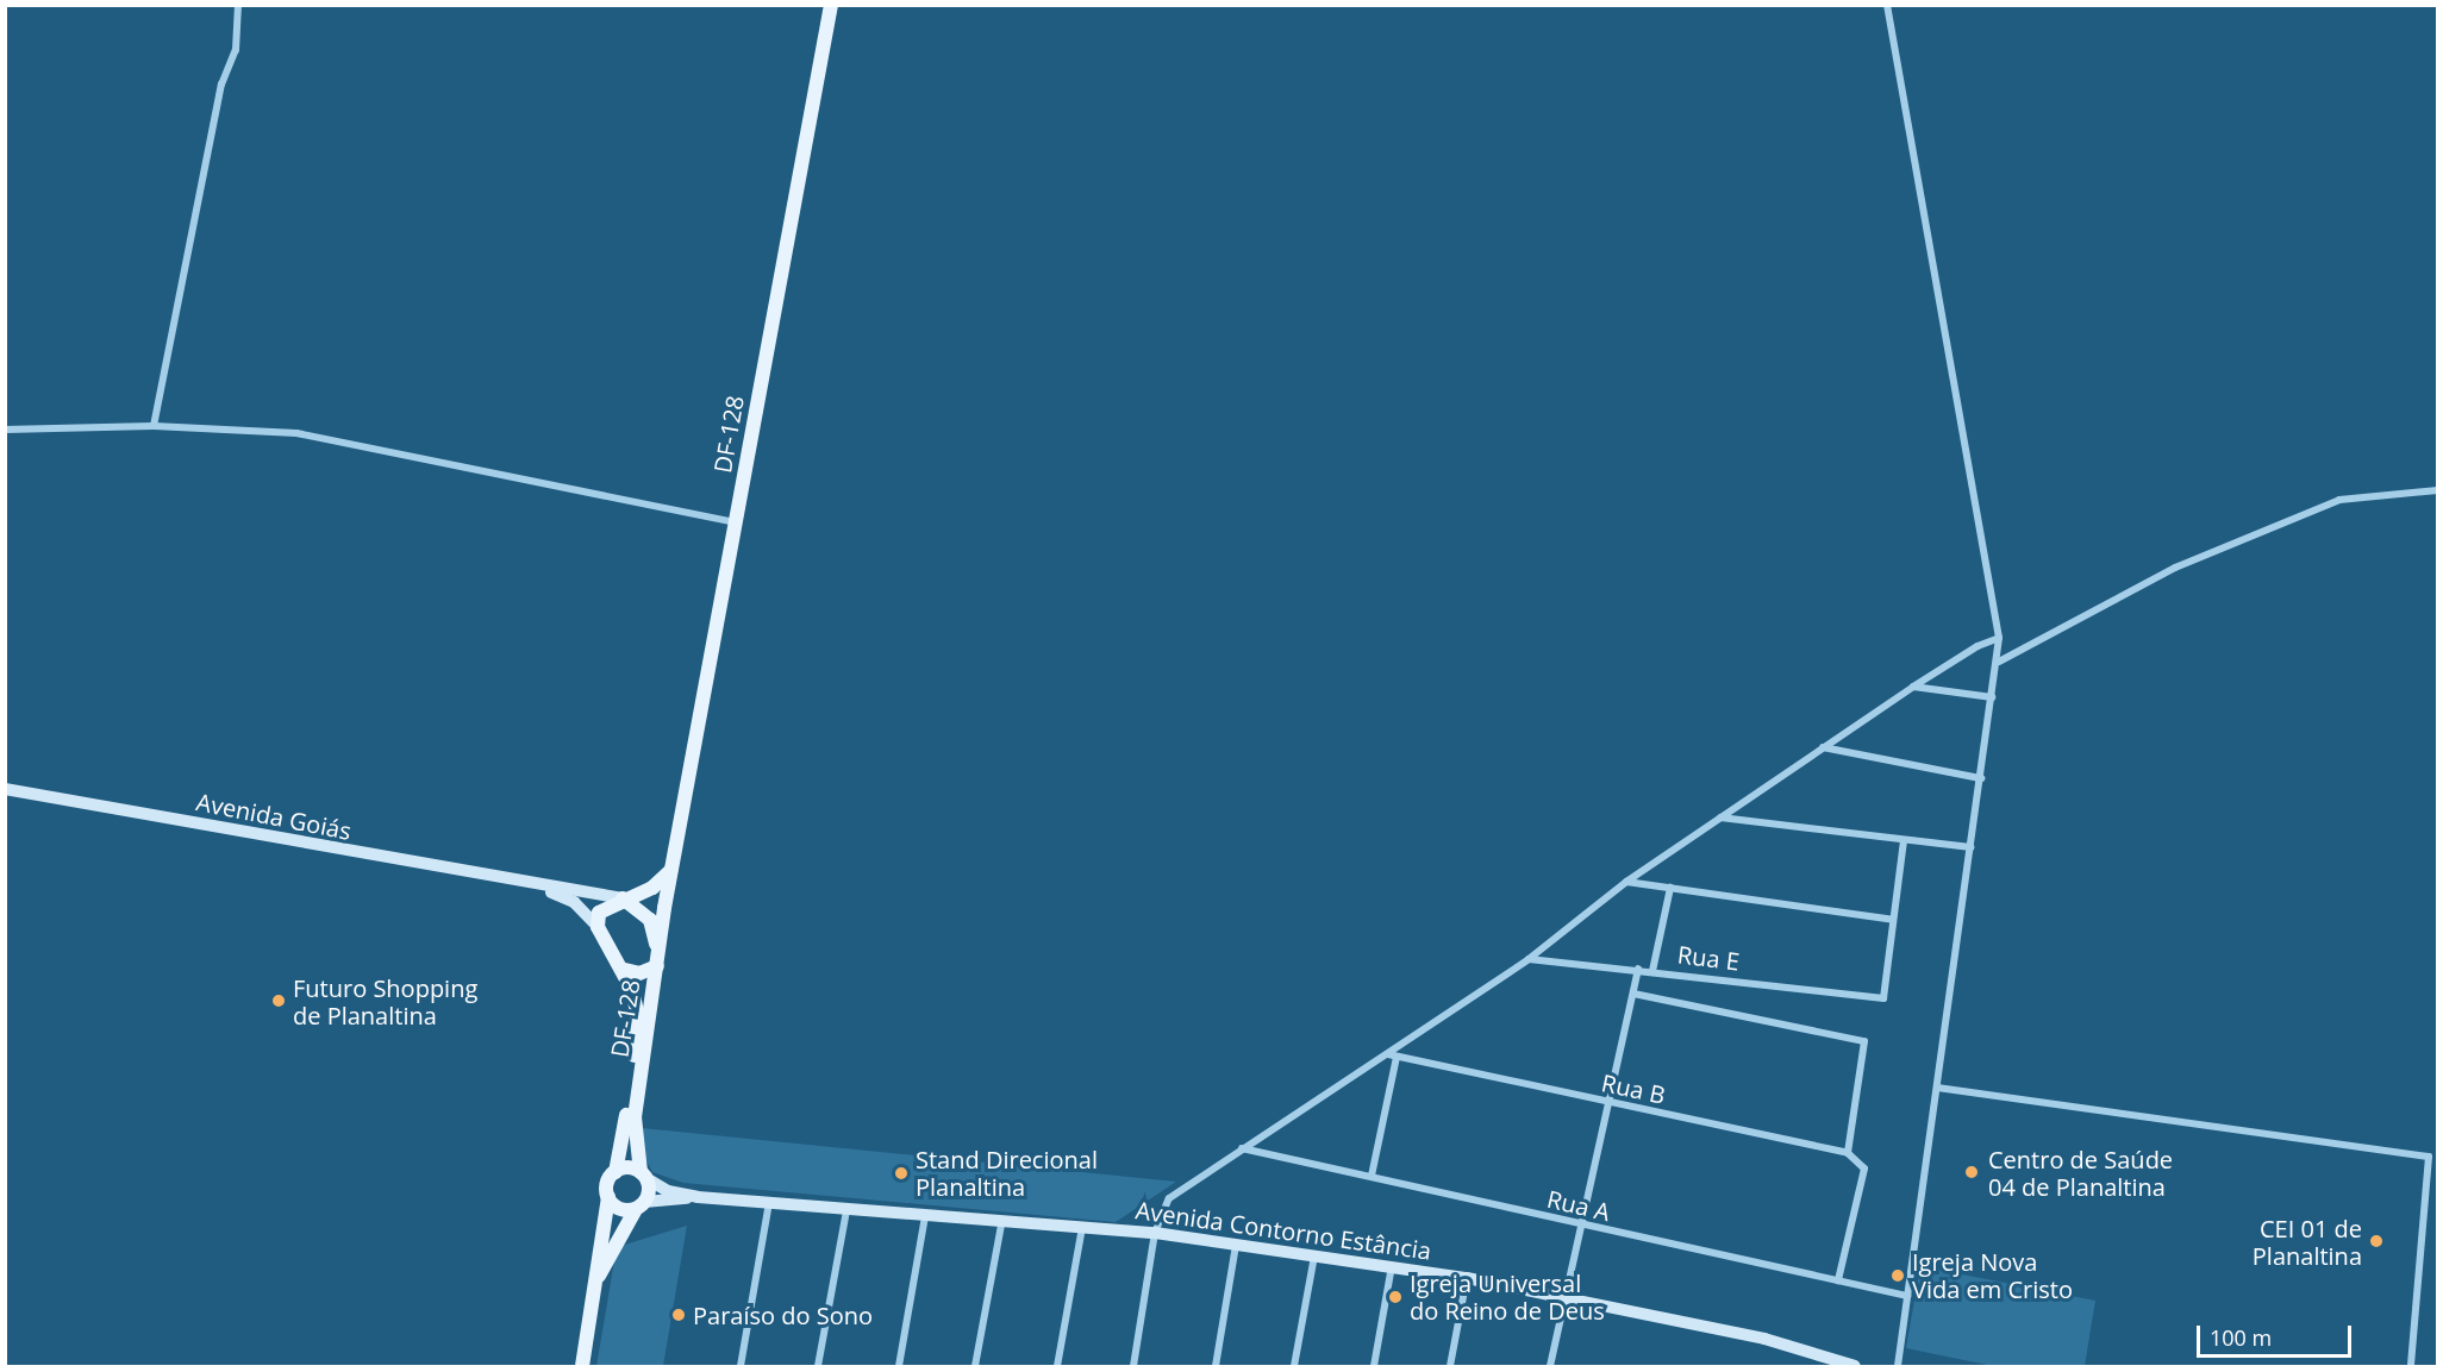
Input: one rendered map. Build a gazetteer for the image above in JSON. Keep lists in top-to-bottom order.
{
  "streets": {
    "main road": ["DF-128"],
    "street": [
      "Avenida Goiás",
      "Rua E",
      "Rua B",
      "Rua A",
      "Avenida Contorno Estância"
    ]
  },
  "crossings": [
    ["DF-128", "Avenida Goiás"],
    ["DF-128", "Avenida Contorno Estância"]
  ],
  "places": [
    "Futuro Shopping de Planaltina",
    "Centro de Saúde 04 de Planaltina",
    "Stand Direcional Planaltina",
    "CEI 01 de Planaltina",
    "Igreja Nova Vida em Cristo",
    "Igreja Universal do Reino de Deus",
    "Paraíso do Sono"
  ],
  "scale_bar": "100 m"
}
